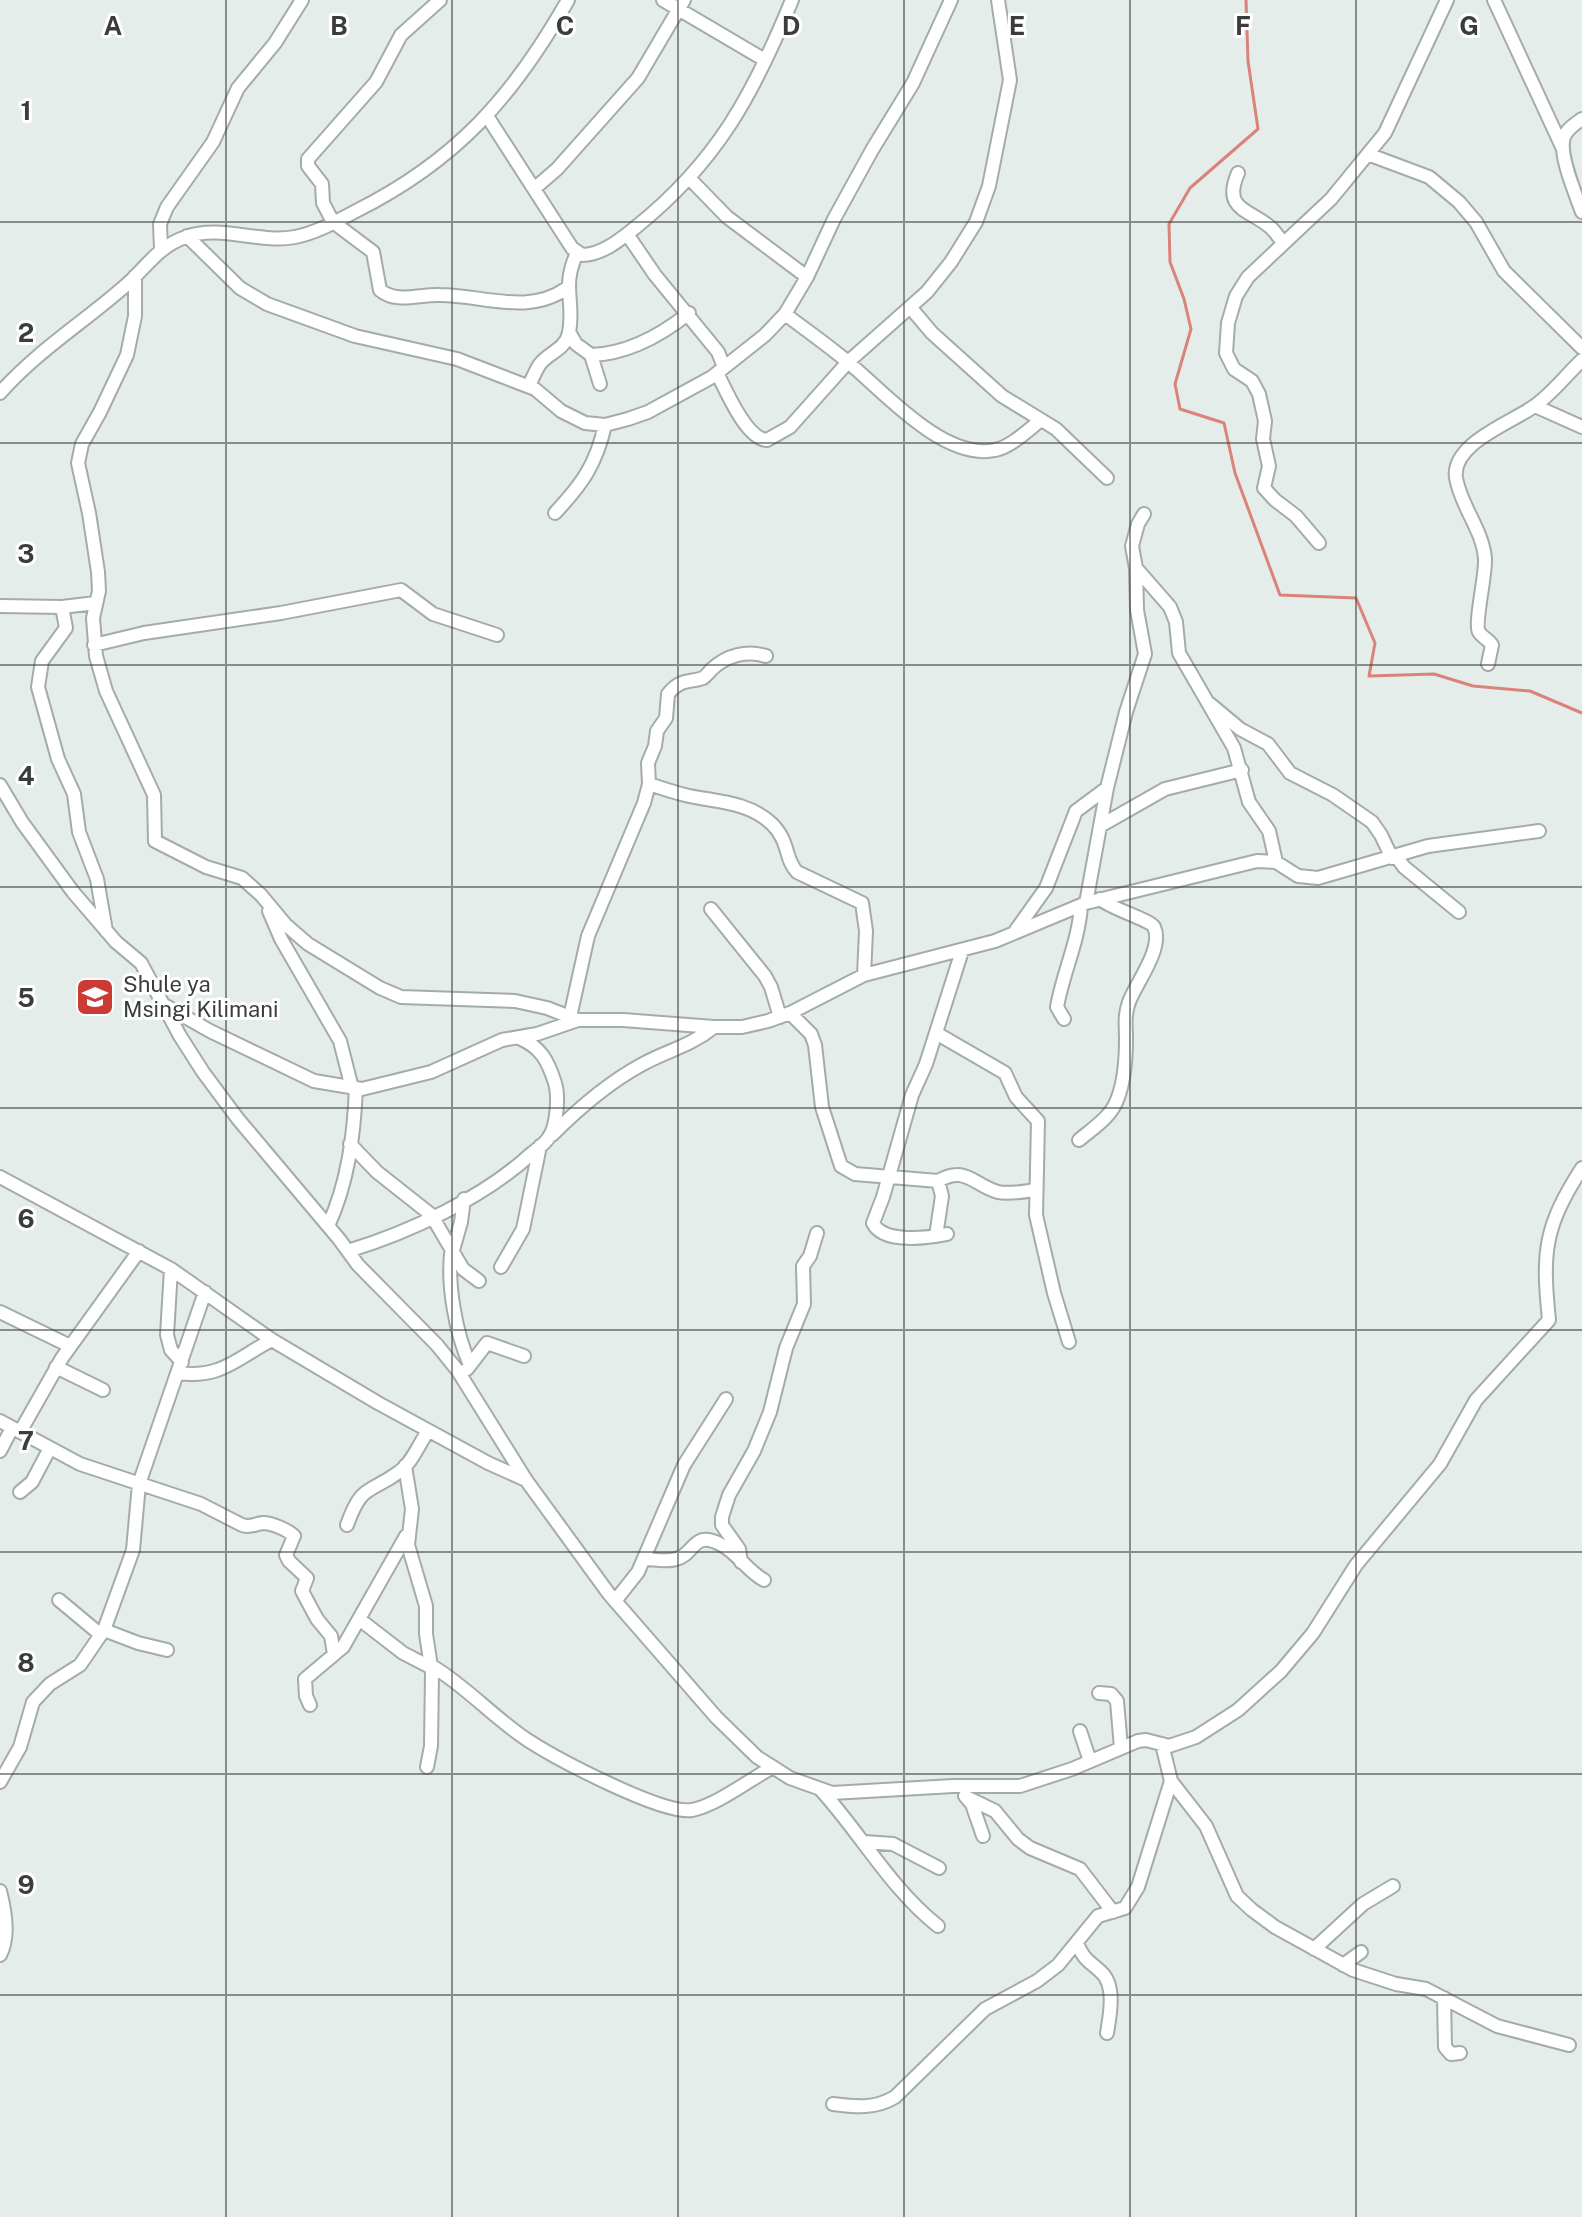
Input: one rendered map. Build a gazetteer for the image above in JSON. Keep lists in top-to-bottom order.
{
  "places": {
    "school or university": ["Shule ya Msingi Kilimani"]
  },
  "grid": {
    "columns": [
      "A",
      "B",
      "C",
      "D",
      "E",
      "F",
      "G"
    ],
    "rows": [
      "1",
      "2",
      "3",
      "4",
      "5",
      "6",
      "7",
      "8",
      "9"
    ]
  }
}
